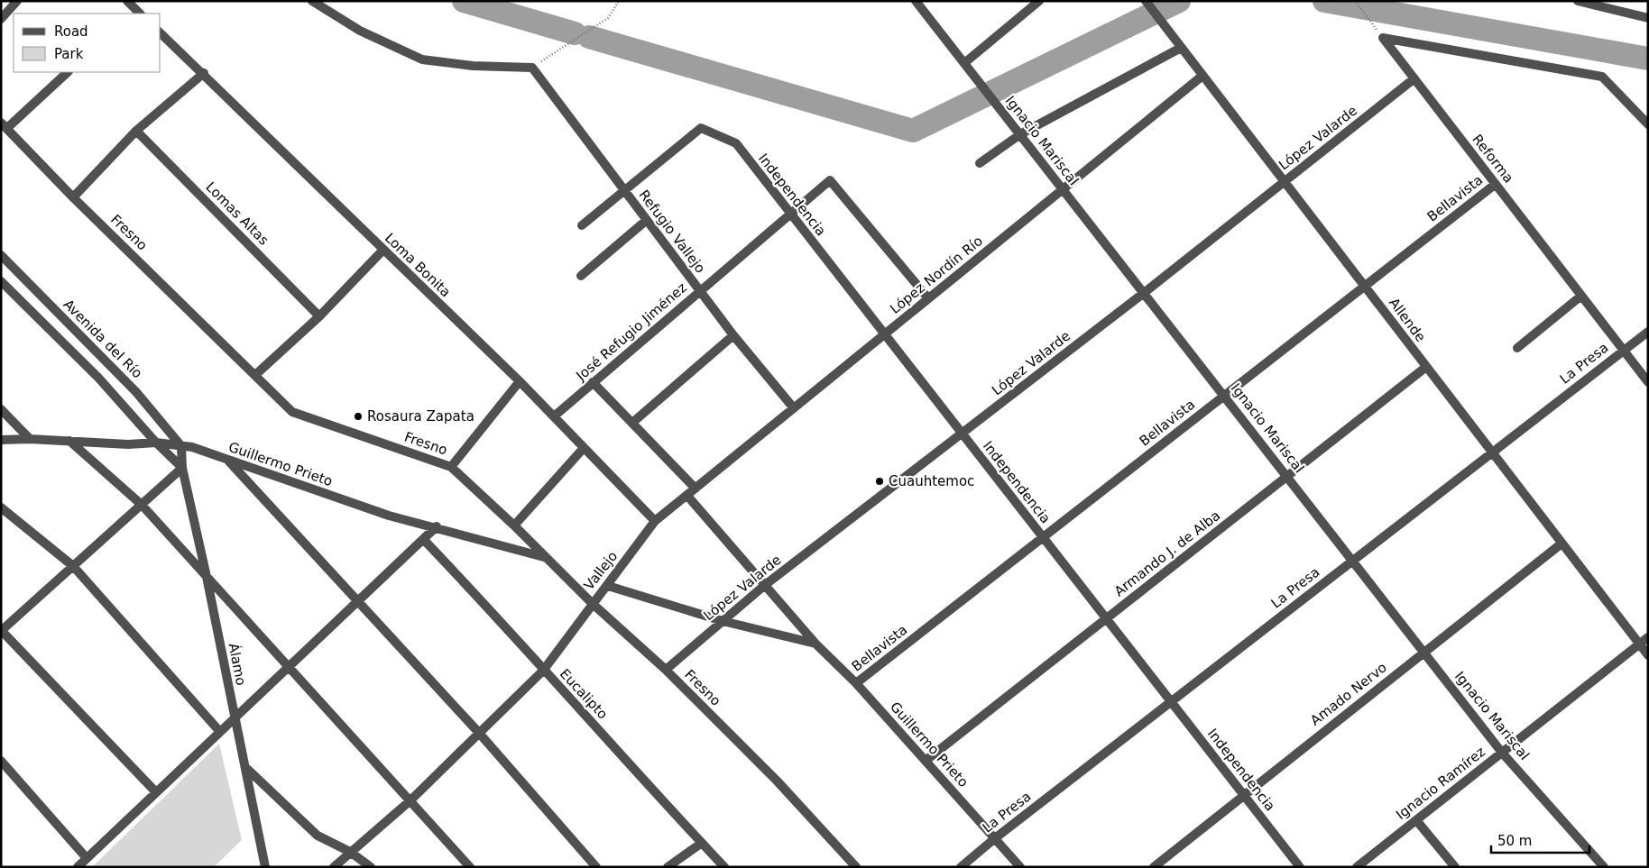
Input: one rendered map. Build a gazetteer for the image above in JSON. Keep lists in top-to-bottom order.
{
  "streets": {
    "street": [
      "López Valarde",
      "Ignacio Mariscal",
      "Reforma",
      "Independencia",
      "Bellavista",
      "Lomas Altas",
      "Refugio Vallejo",
      "Fresno",
      "Loma Bonita",
      "López Nordín Río",
      "Allende",
      "José Refugio Jiménez",
      "Avenida del Río",
      "La Presa",
      "Guillermo Prieto",
      "Armando J. de Alba",
      "Vallejo",
      "Álamo",
      "Eucalipto",
      "Amado Nervo",
      "Ignacio Ramírez"
    ]
  },
  "crossings": [
    ["López Valarde", "Ignacio Mariscal"],
    ["López Valarde", "Reforma"],
    ["López Valarde", "Independencia"],
    ["López Valarde", "Fresno"],
    ["López Valarde", "Allende"],
    ["López Valarde", "Guillermo Prieto"],
    ["Ignacio Mariscal", "Bellavista"],
    ["Ignacio Mariscal", "López Nordín Río"],
    ["Ignacio Mariscal", "La Presa"],
    ["Ignacio Mariscal", "Armando J. de Alba"],
    ["Ignacio Mariscal", "Amado Nervo"],
    ["Ignacio Mariscal", "Ignacio Ramírez"],
    ["Reforma", "Bellavista"],
    ["Reforma", "La Presa"],
    ["Independencia", "Bellavista"],
    ["Independencia", "Refugio Vallejo"],
    ["Independencia", "López Nordín Río"],
    ["Independencia", "José Refugio Jiménez"],
    ["Independencia", "La Presa"],
    ["Independencia", "Armando J. de Alba"],
    ["Independencia", "Amado Nervo"],
    ["Bellavista", "Allende"],
    ["Bellavista", "Guillermo Prieto"],
    ["Refugio Vallejo", "López Nordín Río"],
    ["Refugio Vallejo", "José Refugio Jiménez"],
    ["Fresno", "Guillermo Prieto"],
    ["Fresno", "Vallejo"],
    ["Loma Bonita", "José Refugio Jiménez"],
    ["Loma Bonita", "Vallejo"],
    ["López Nordín Río", "Allende"],
    ["López Nordín Río", "José Refugio Jiménez"],
    ["López Nordín Río", "Guillermo Prieto"],
    ["López Nordín Río", "Vallejo"],
    ["Allende", "La Presa"],
    ["Allende", "Armando J. de Alba"],
    ["Allende", "Amado Nervo"],
    ["Allende", "Ignacio Ramírez"],
    ["Avenida del Río", "Guillermo Prieto"],
    ["Avenida del Río", "Álamo"],
    ["La Presa", "Guillermo Prieto"],
    ["Guillermo Prieto", "Armando J. de Alba"],
    ["Guillermo Prieto", "Vallejo"],
    ["Guillermo Prieto", "Álamo"],
    ["Vallejo", "Eucalipto"]
  ],
  "places": ["Rosaura Zapata", "Cuauhtemoc"],
  "legend": ["Road", "Park"],
  "scale_bar": "50 m"
}
